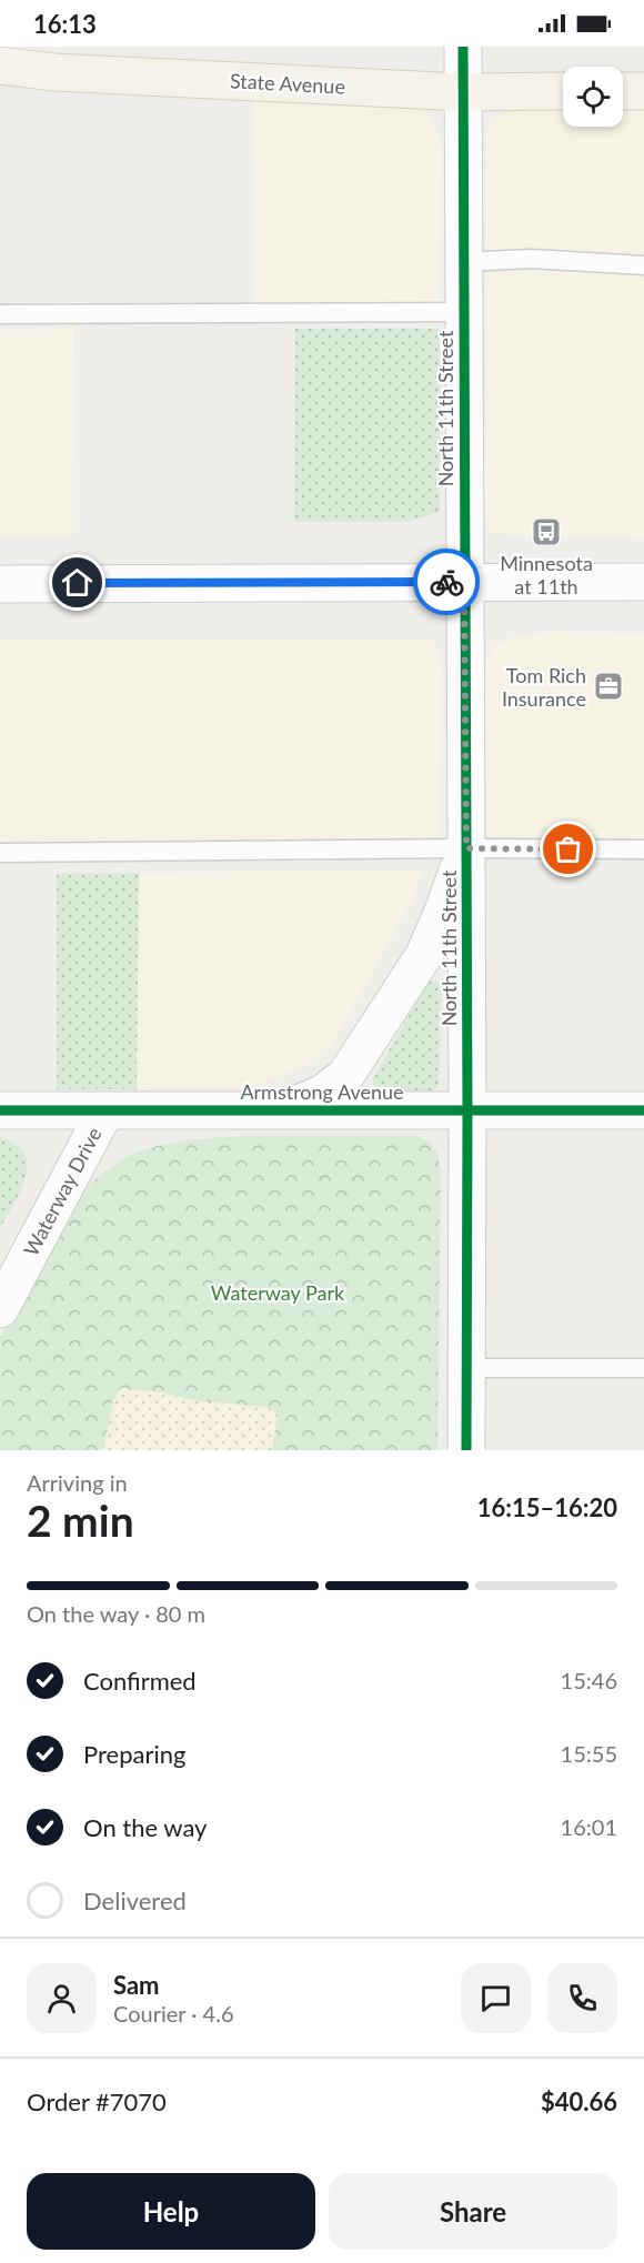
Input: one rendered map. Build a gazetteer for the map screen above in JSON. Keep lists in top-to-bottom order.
{
  "streets": {
    "main road": ["State Avenue"],
    "street": ["North 11th Street", "Armstrong Avenue", "Waterway Drive"]
  },
  "crossings": [
    ["State Avenue", "North 11th Street"],
    ["North 11th Street", "Armstrong Avenue"],
    ["Armstrong Avenue", "Waterway Drive"]
  ],
  "parks": ["Waterway Park"],
  "places": {
    "bus stop": ["Minnesota at 11th"],
    "office": ["Tom Rich Insurance"]
  },
  "page": {
    "status": "16:13",
    "heading": ["2 min", "Arriving in", "16:15–16:20"],
    "panel": [
      "Sam",
      "Courier · 4.6",
      "Order #7070",
      "$40.66"
    ],
    "bar": "On the way · 80 m",
    "list": [
      ["Confirmed", "15:46"],
      ["Preparing", "15:55"],
      ["On the way", "16:01"],
      "Delivered"
    ],
    "buttons": ["Help", "Share"]
  }
}
